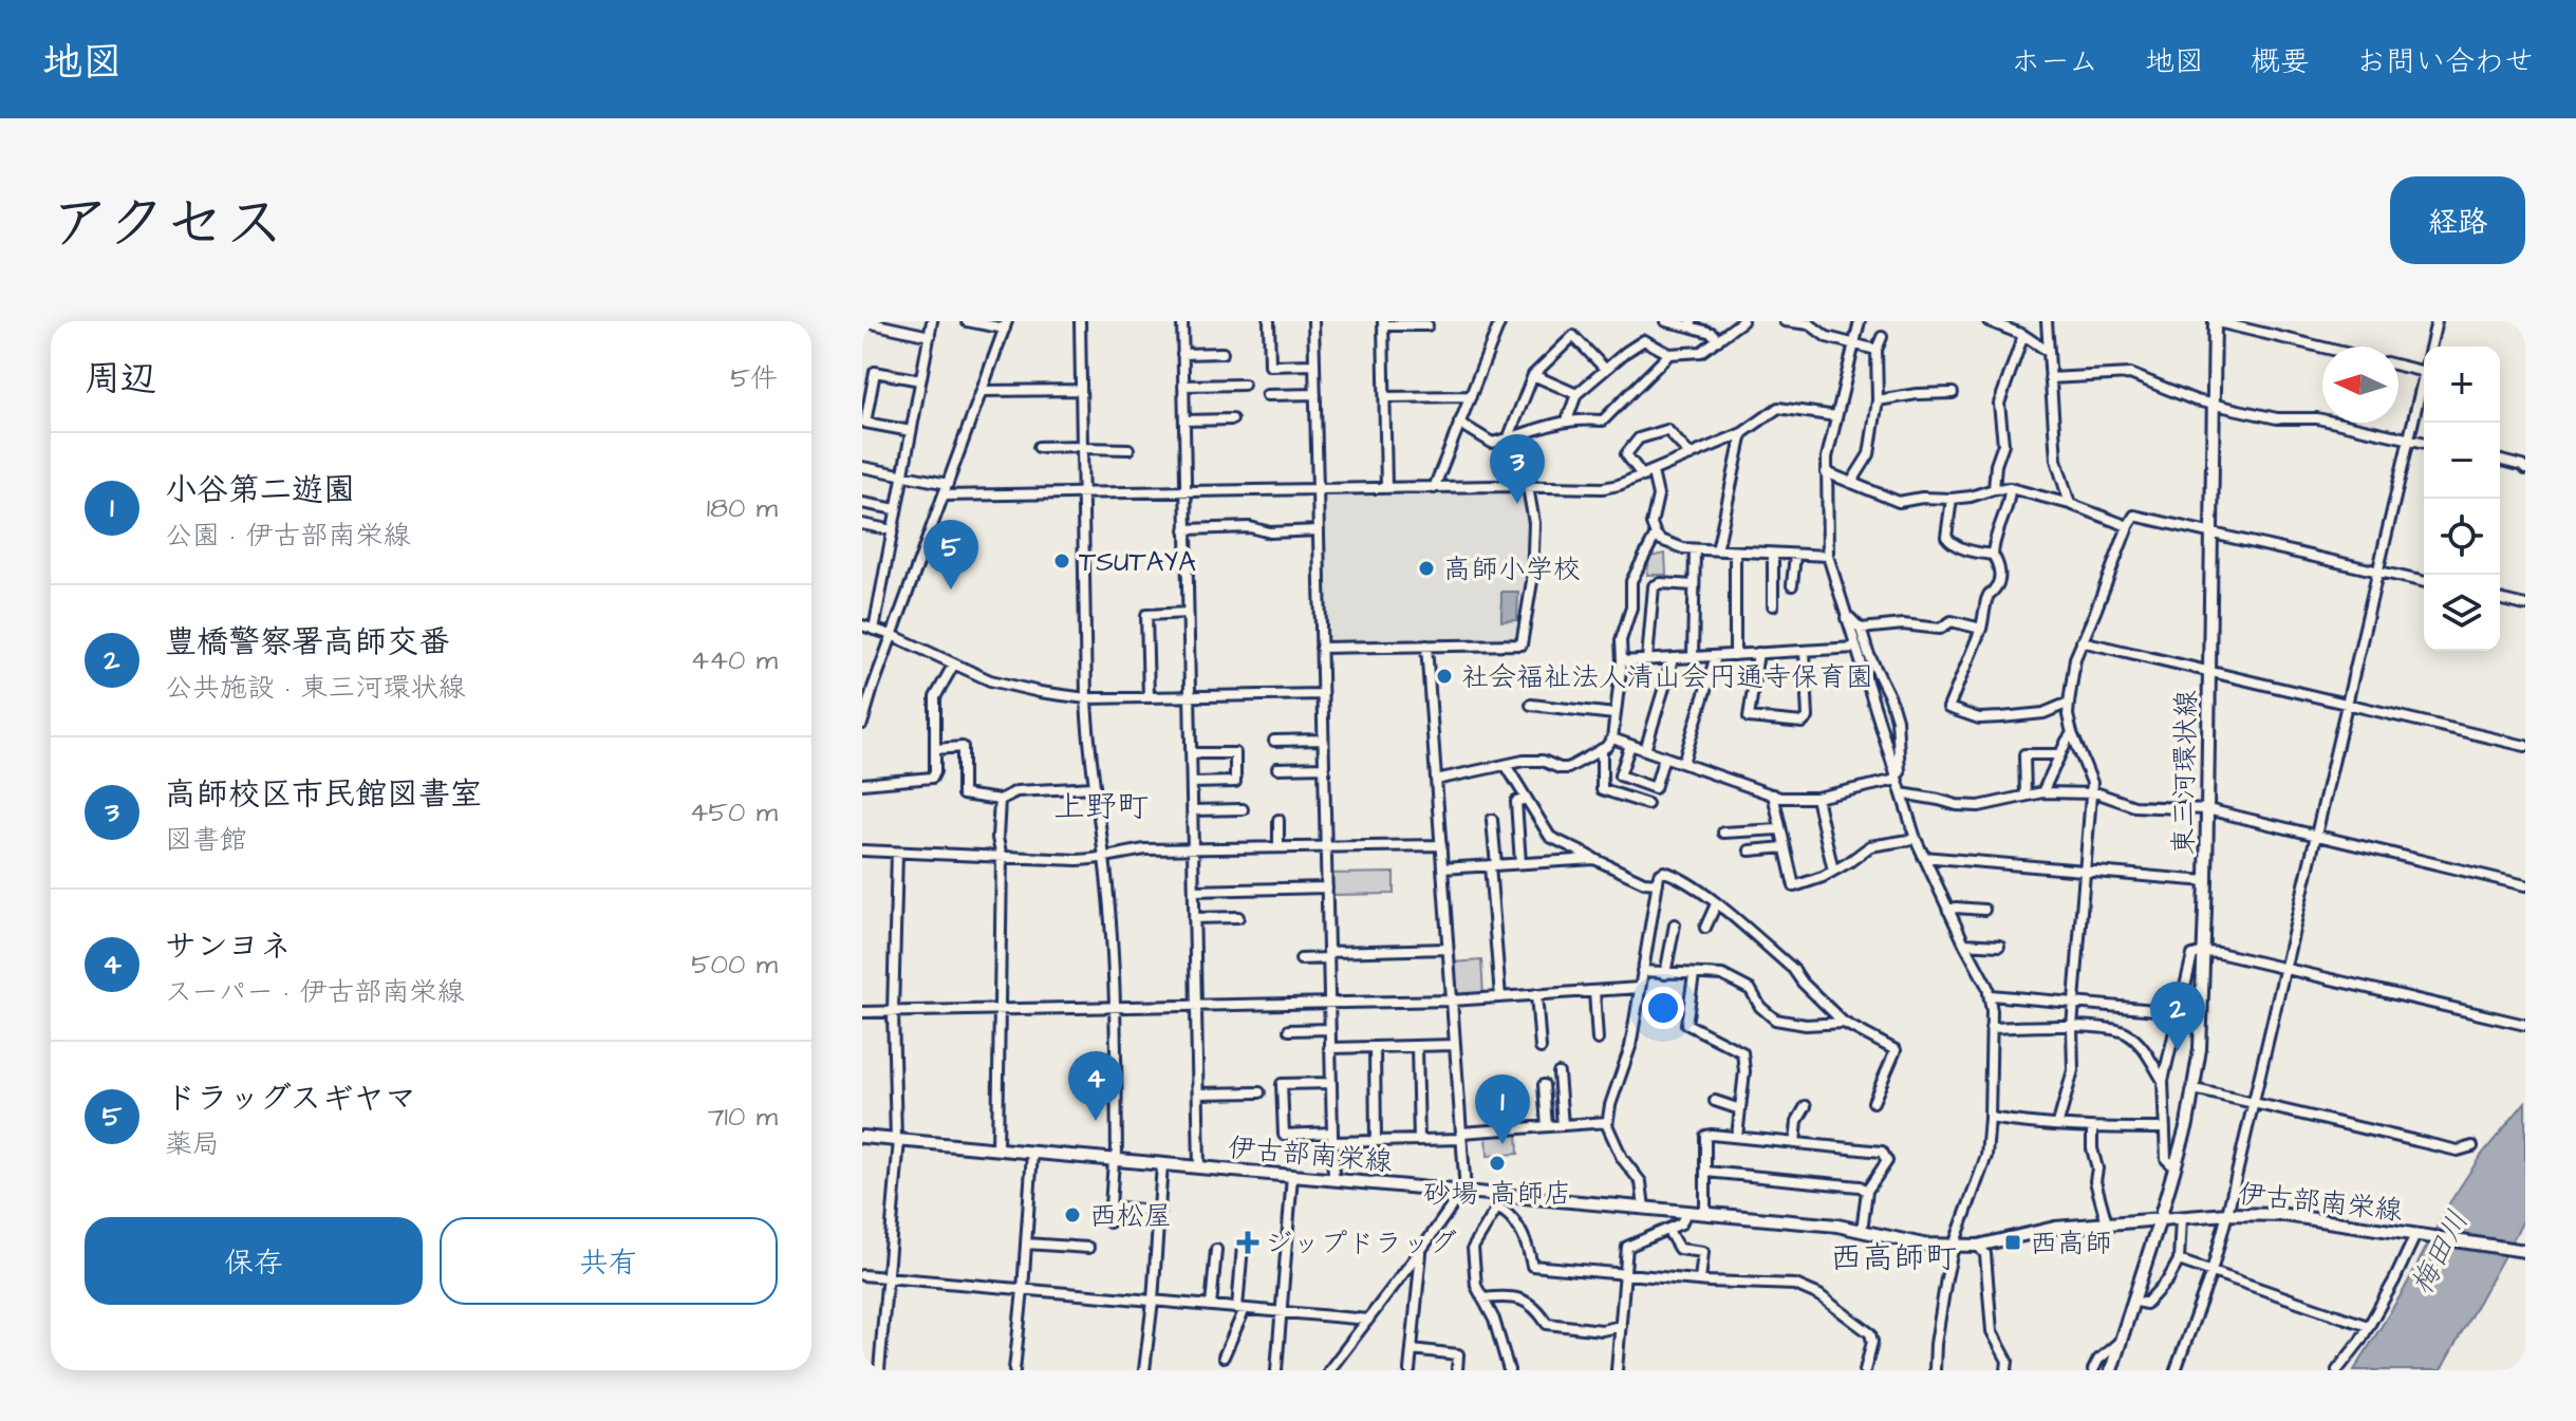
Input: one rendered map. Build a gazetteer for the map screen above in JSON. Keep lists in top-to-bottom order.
{
  "streets": {
    "main road": ["東三河環状線", "伊古部南栄線"]
  },
  "crossings": [
    ["東三河環状線", "伊古部南栄線"]
  ],
  "districts": ["上野町", "西高師町"],
  "water": ["梅田川"],
  "places": {
    "other": [
      "TSUTAYA",
      "高師小学校",
      "社会福祉法人清山会円通寺保育園",
      "砂場 高師店",
      "西松屋"
    ],
    "health": ["ジップドラッグ"],
    "transit": ["西高師"]
  },
  "north": "left",
  "page": {
    "header": "地図",
    "nav": [
      "ホーム",
      "地図",
      "概要",
      "お問い合わせ"
    ],
    "title": "アクセス",
    "buttons": [
      "経路",
      ["保存", "共有"]
    ],
    "heading": ["周辺", "5件"],
    "map_buttons": ["+", "−"],
    "list": [
      {
        "mark": "1",
        "name": "小谷第二遊園",
        "note": "公園 · 伊古部南栄線",
        "value": "180 m"
      },
      {
        "mark": "2",
        "name": "豊橋警察署高師交番",
        "note": "公共施設 · 東三河環状線",
        "value": "440 m"
      },
      {
        "mark": "3",
        "name": "高師校区市民館図書室",
        "note": "図書館",
        "value": "450 m"
      },
      {
        "mark": "4",
        "name": "サンヨネ",
        "note": "スーパー · 伊古部南栄線",
        "value": "500 m"
      },
      {
        "mark": "5",
        "name": "ドラッグスギヤマ",
        "note": "薬局",
        "value": "710 m"
      }
    ],
    "pins": [
      "3",
      "5",
      "2",
      "4",
      "1"
    ]
  }
}
